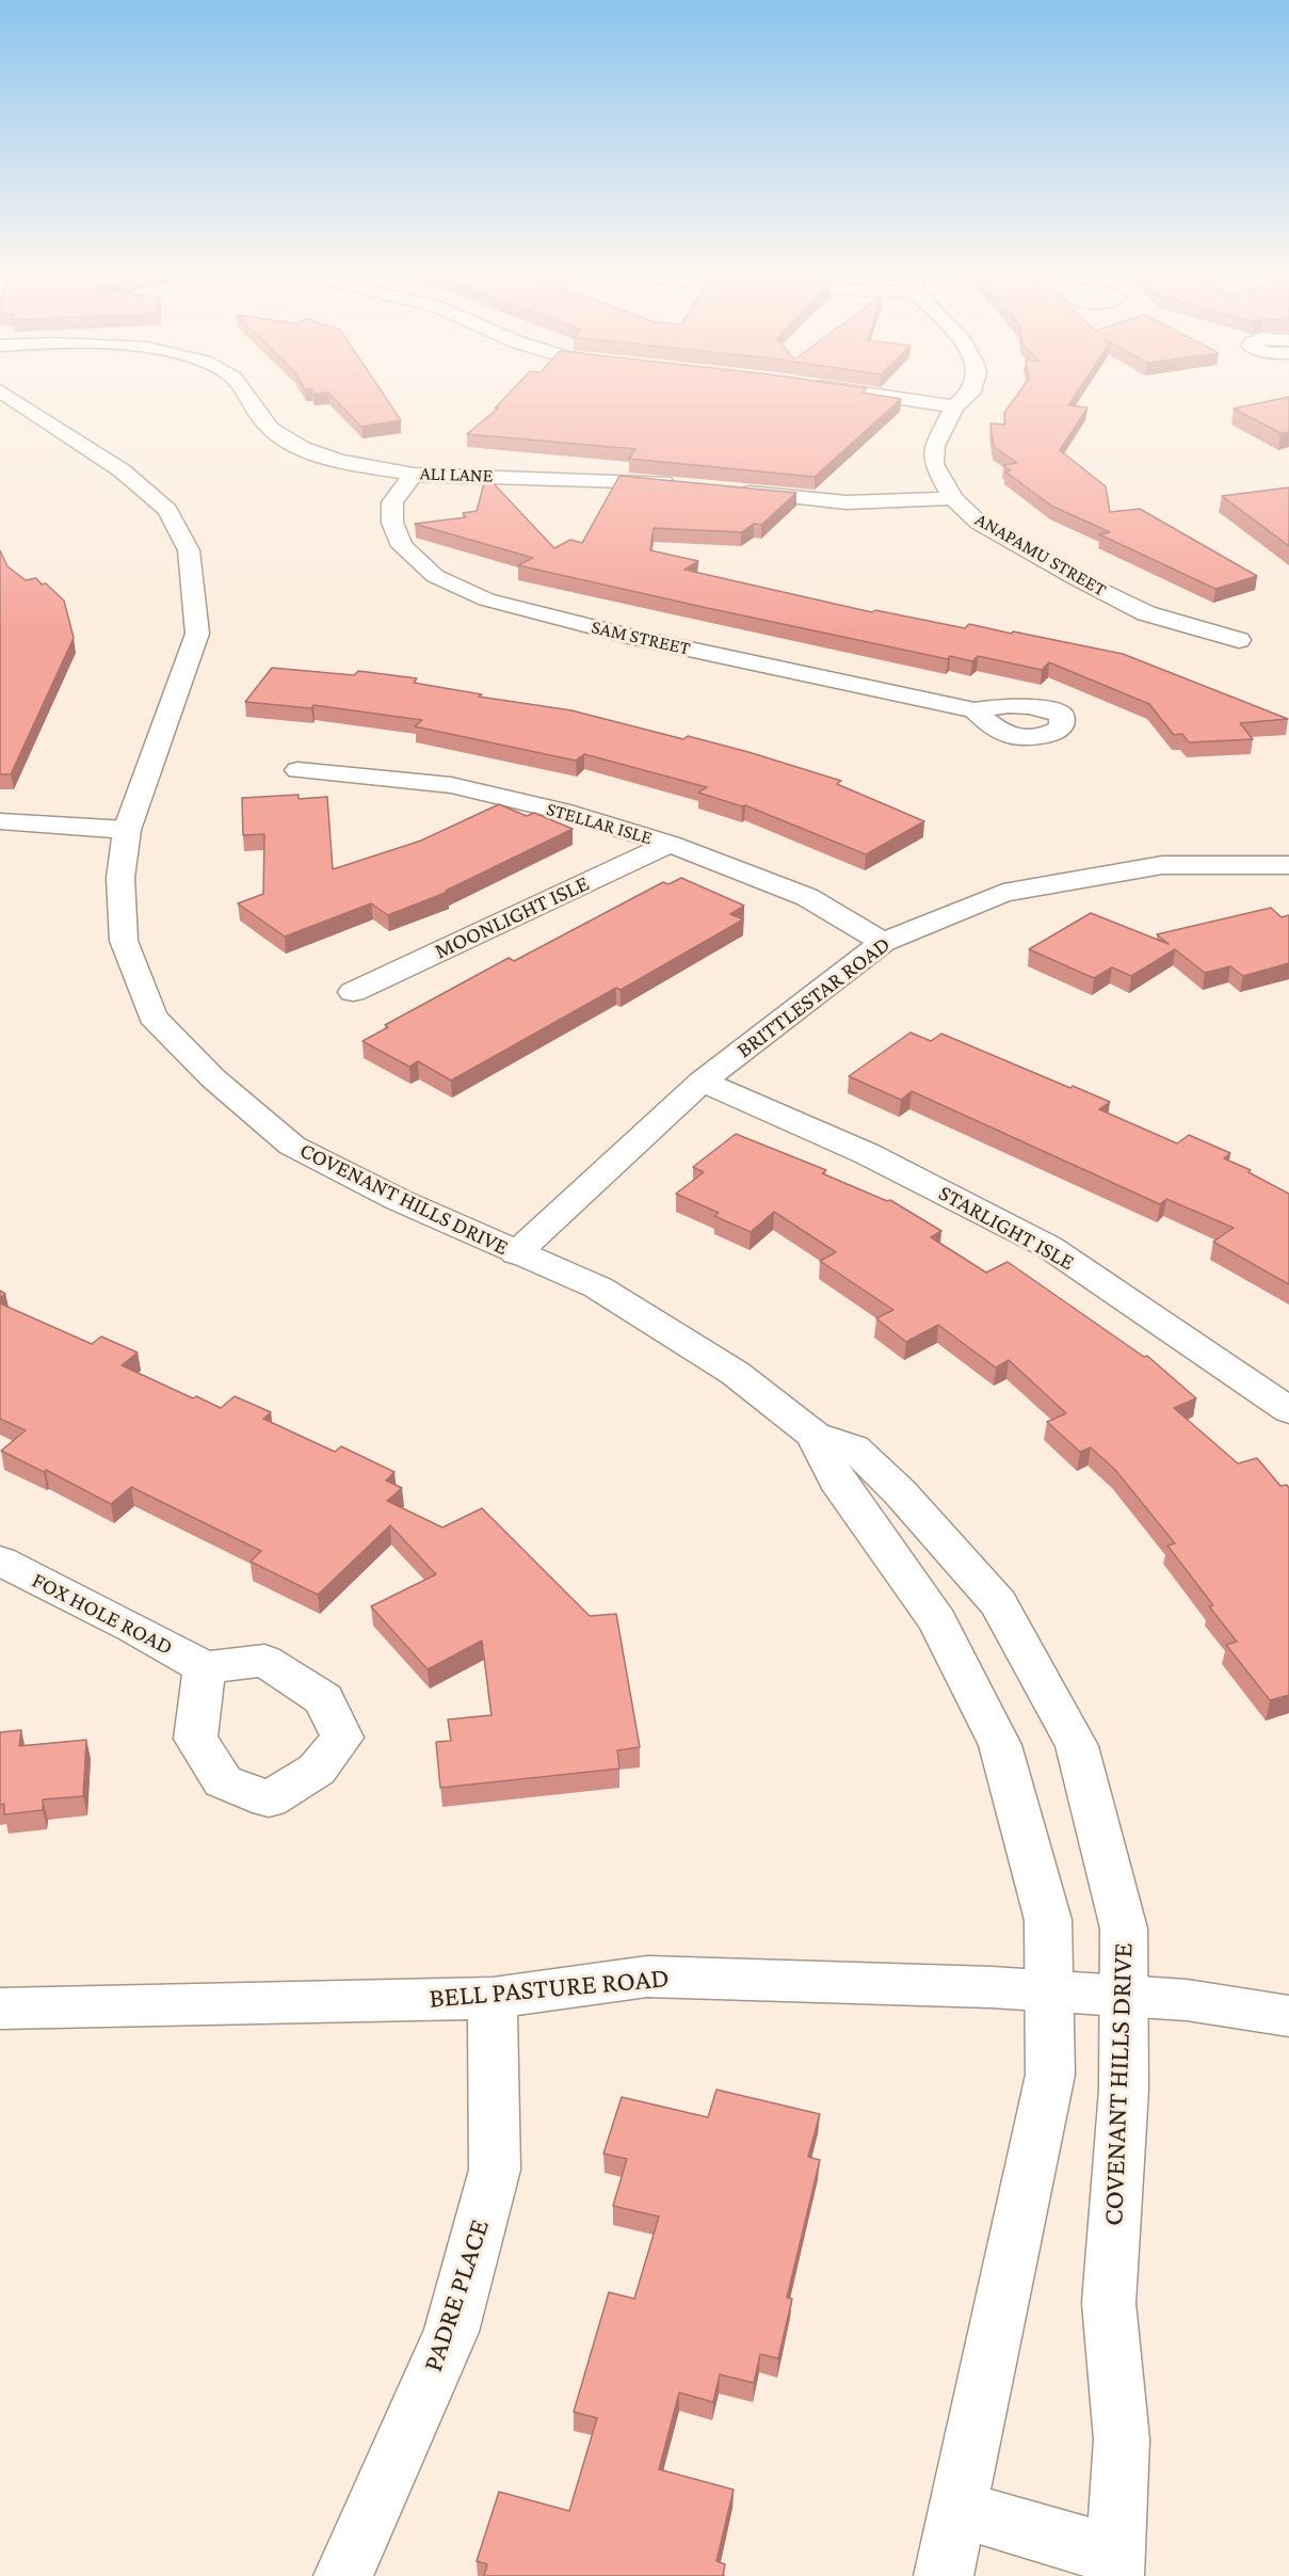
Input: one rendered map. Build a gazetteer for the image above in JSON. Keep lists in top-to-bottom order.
{
  "streets": {
    "street": [
      "ALI LANE",
      "ANAPAMU STREET",
      "SAM STREET",
      "STELLAR ISLE",
      "MOONLIGHT ISLE",
      "BRITTLESTAR ROAD",
      "COVENANT HILLS DRIVE",
      "STARLIGHT ISLE",
      "FOX HOLE ROAD",
      "BELL PASTURE ROAD",
      "PADRE PLACE"
    ]
  },
  "crossings": [
    ["ALI LANE", "SAM STREET"],
    ["STELLAR ISLE", "MOONLIGHT ISLE"],
    ["STELLAR ISLE", "BRITTLESTAR ROAD"],
    ["BRITTLESTAR ROAD", "COVENANT HILLS DRIVE"],
    ["BRITTLESTAR ROAD", "STARLIGHT ISLE"],
    ["COVENANT HILLS DRIVE", "BELL PASTURE ROAD"],
    ["BELL PASTURE ROAD", "PADRE PLACE"]
  ]
}
